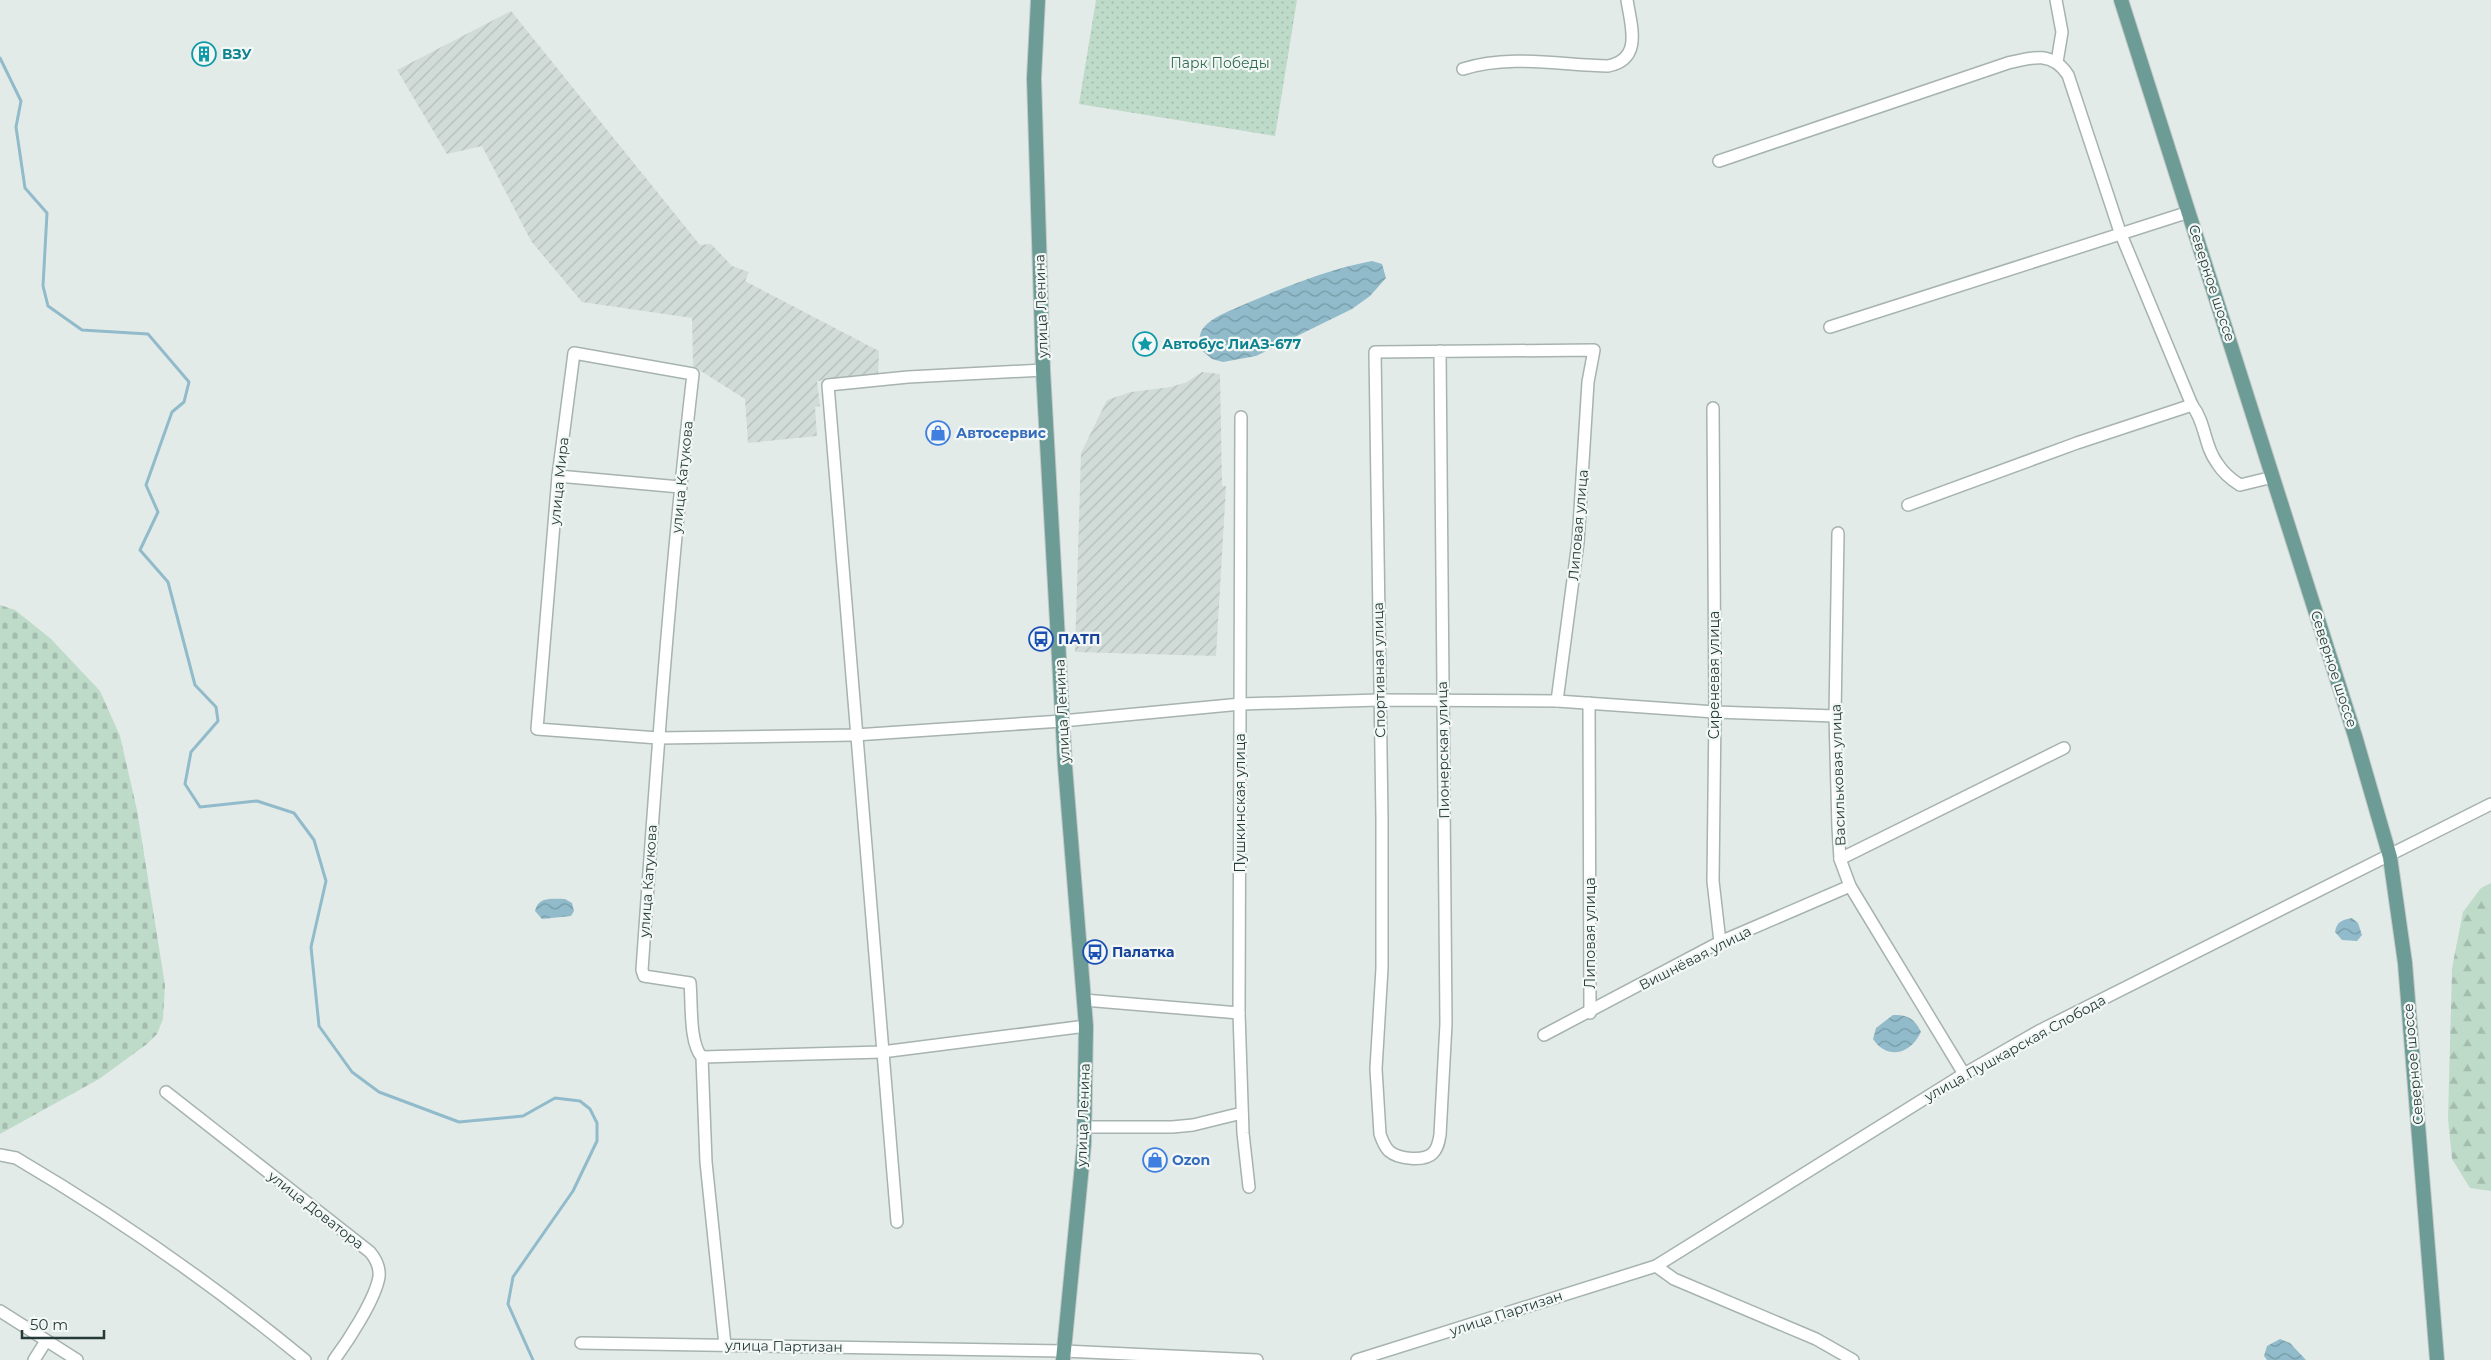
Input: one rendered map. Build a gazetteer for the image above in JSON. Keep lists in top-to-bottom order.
{
  "streets": {
    "main road": ["Северное шоссе", "улица Ленина"],
    "street": [
      "улица Катукова",
      "улица Мира",
      "Липовая улица",
      "Спортивная улица",
      "Сиреневая улица",
      "Пионерская улица",
      "Васильковая улица",
      "Пушкинская улица",
      "Вишнёвая улица",
      "улица Пушкарская Слобода",
      "улица Доватора",
      "улица Партизан"
    ]
  },
  "crossings": [
    ["Северное шоссе", "улица Пушкарская Слобода"],
    ["улица Ленина", "улица Партизан"],
    ["улица Катукова", "улица Мира"],
    ["улица Катукова", "улица Партизан"],
    ["Липовая улица", "Спортивная улица"],
    ["Липовая улица", "Вишнёвая улица"],
    ["Спортивная улица", "Пионерская улица"],
    ["Сиреневая улица", "Вишнёвая улица"],
    ["Васильковая улица", "Вишнёвая улица"],
    ["Васильковая улица", "улица Пушкарская Слобода"],
    ["улица Пушкарская Слобода", "улица Партизан"]
  ],
  "parks": ["Парк Победы"],
  "places": {
    "building": ["ВЗУ"],
    "place": ["Автобус ЛиАЗ-677"],
    "shop": ["Автосервис", "Ozon"],
    "bus stop": ["ПАТП", "Палатка"]
  },
  "scale_bar": "50 m"
}
